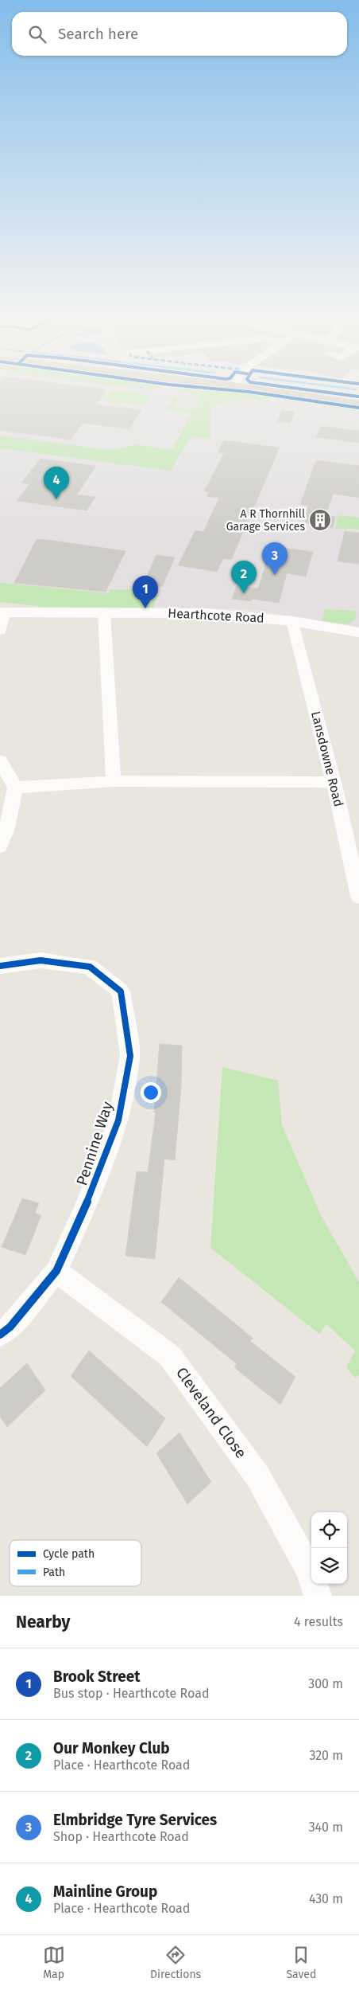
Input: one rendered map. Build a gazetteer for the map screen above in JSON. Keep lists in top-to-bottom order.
{
  "streets": {
    "street": [
      "Hearthcote Road",
      "Lansdowne Road",
      "Pennine Way",
      "Cleveland Close"
    ]
  },
  "crossings": [
    ["Hearthcote Road", "Lansdowne Road"],
    ["Pennine Way", "Cleveland Close"]
  ],
  "places": {
    "building": ["A R Thornhill Garage Services"]
  },
  "legend": ["Cycle path", "Path"],
  "page": {
    "search": "Search here",
    "pins": [
      "4",
      "3",
      "2",
      "1"
    ],
    "heading": ["Nearby", "4 results"],
    "list": [
      {
        "mark": "1",
        "name": "Brook Street",
        "note": "Bus stop · Hearthcote Road",
        "value": "300 m"
      },
      {
        "mark": "2",
        "name": "Our Monkey Club",
        "note": "Place · Hearthcote Road",
        "value": "320 m"
      },
      {
        "mark": "3",
        "name": "Elmbridge Tyre Services",
        "note": "Shop · Hearthcote Road",
        "value": "340 m"
      },
      {
        "mark": "4",
        "name": "Mainline Group",
        "note": "Place · Hearthcote Road",
        "value": "430 m"
      }
    ],
    "nav": ["Map", "Directions", "Saved"]
  }
}
